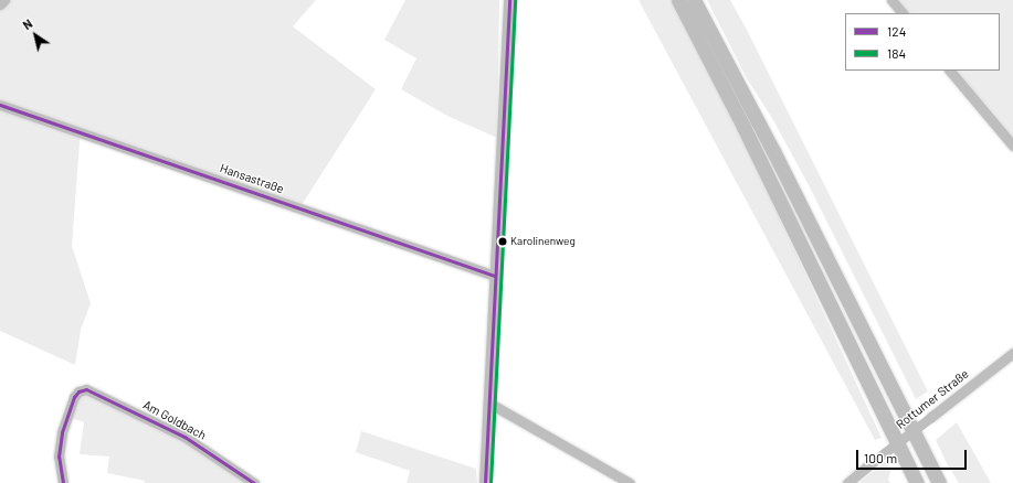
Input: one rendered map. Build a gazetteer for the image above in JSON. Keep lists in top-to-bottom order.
{
  "streets": {
    "street": ["Hansastraße", "Rottumer Straße", "Am Goldbach"]
  },
  "places": ["Karolinenweg"],
  "lines": ["transit line 124", "transit line 184"],
  "legend": ["124", "184"],
  "scale_bar": "100 m",
  "north": "top left"
}
